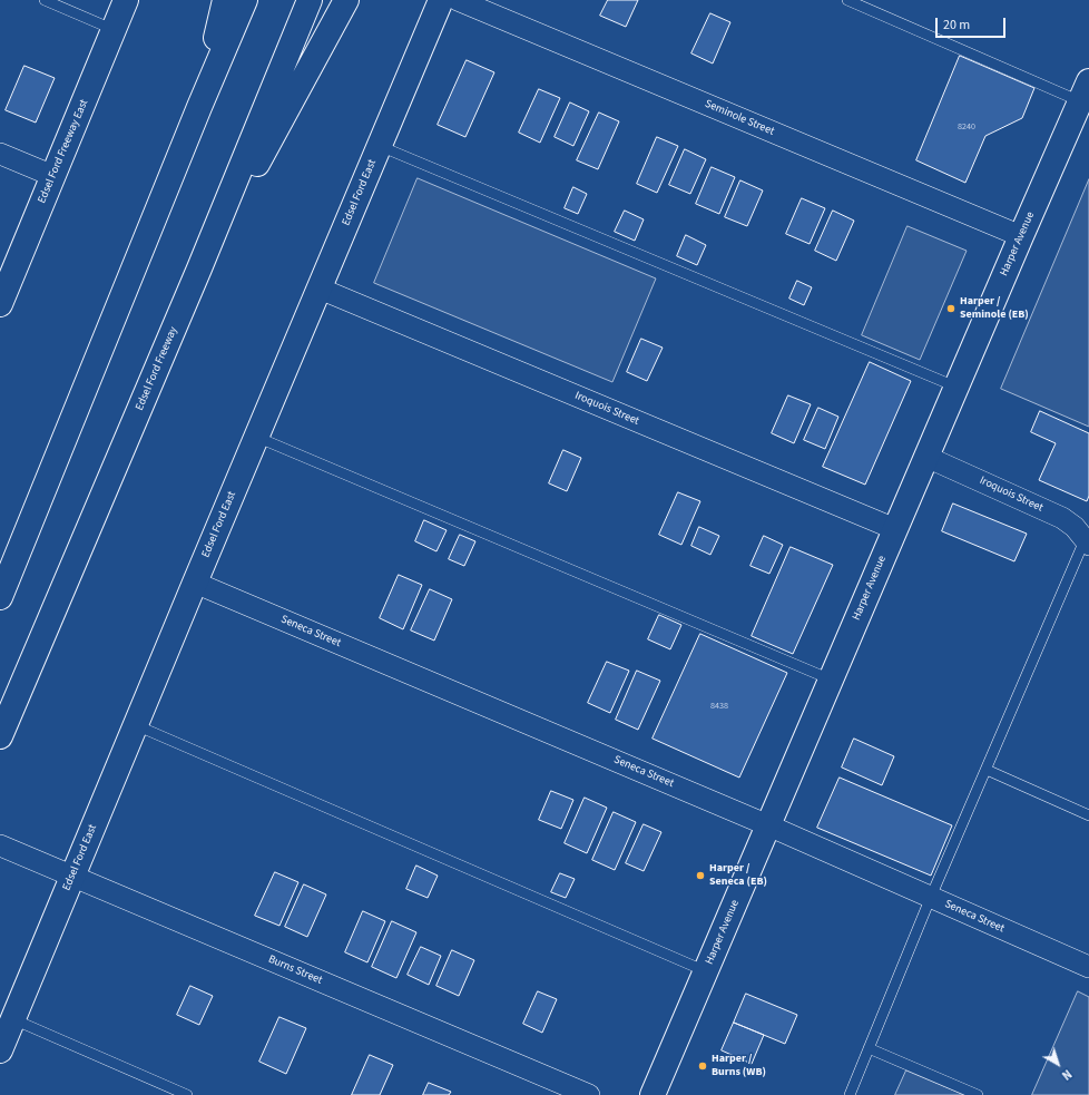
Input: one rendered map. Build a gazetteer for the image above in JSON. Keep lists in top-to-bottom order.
{
  "streets": {
    "main road": [
      "Edsel Ford Freeway East",
      "Edsel Ford East",
      "Harper Avenue",
      "Edsel Ford Freeway"
    ],
    "street": [
      "Seminole Street",
      "Iroquois Street",
      "Seneca Street",
      "Burns Street"
    ]
  },
  "crossings": [
    ["Seminole Street", "Harper Avenue"],
    ["Edsel Ford East", "Iroquois Street"],
    ["Edsel Ford East", "Seneca Street"],
    ["Edsel Ford East", "Burns Street"],
    ["Harper Avenue", "Iroquois Street"],
    ["Harper Avenue", "Seneca Street"]
  ],
  "places": ["Harper / Seminole (EB)", "Harper / Seneca (EB)", "Harper / Burns (WB)"],
  "house_numbers": ["8240", "8438"],
  "scale_bar": "20 m",
  "north": "bottom right"
}
